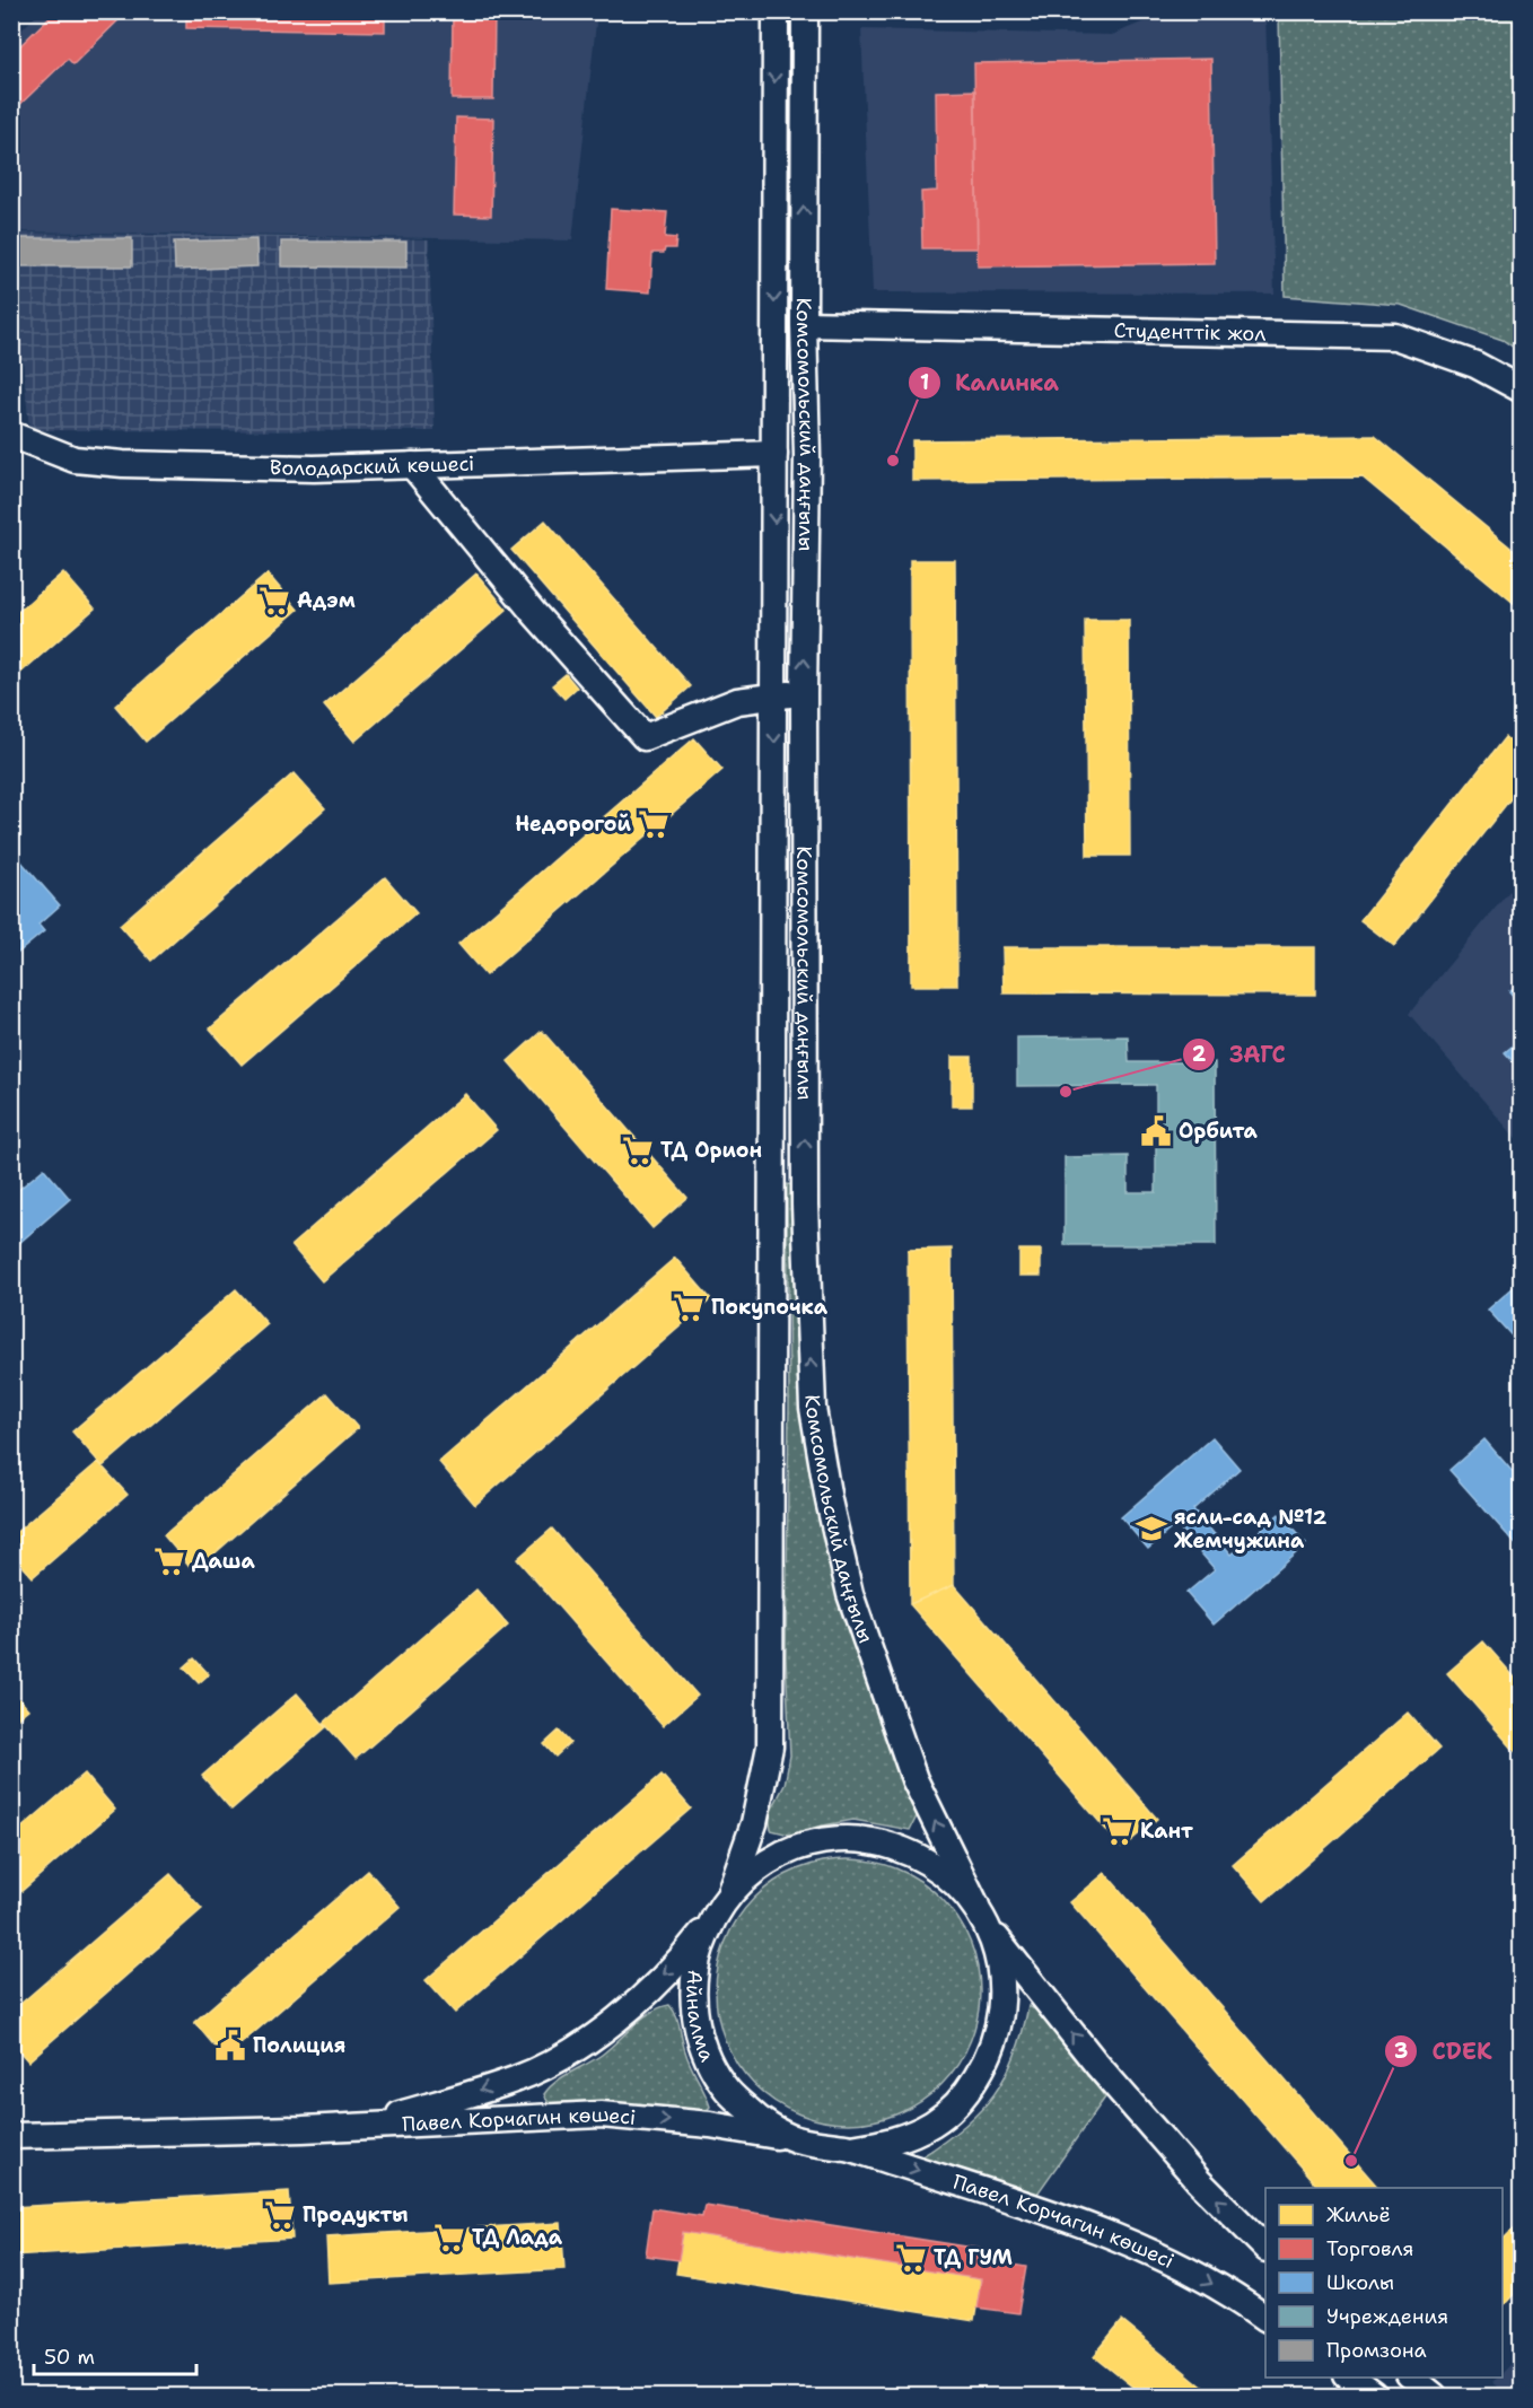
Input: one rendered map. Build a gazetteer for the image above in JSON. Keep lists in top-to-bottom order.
{
  "streets": {
    "street": [
      "Студенттік жол",
      "Комсомольский даңғылы",
      "Володарский көшесі",
      "Айналма",
      "Павел Корчагин көшесі"
    ]
  },
  "crossings": [
    ["Студенттік жол", "Комсомольский даңғылы"],
    ["Комсомольский даңғылы", "Володарский көшесі"],
    ["Комсомольский даңғылы", "Айналма"],
    ["Айналма", "Павел Корчагин көшесі"]
  ],
  "places": {
    "other": ["Калинка", "ЗАГС", "CDEK"],
    "supermarket": [
      "Адэм",
      "Недорогой",
      "ТД Орион",
      "Покупочка",
      "Даша",
      "Кант",
      "Продукты",
      "ТД Лада",
      "ТД ГУМ"
    ],
    "public building": ["Орбита", "Полиция"],
    "school or university": ["ясли-сад №12 Жемчужина"]
  },
  "legend": [
    "Жильё",
    "Торговля",
    "Школы",
    "Учреждения",
    "Промзона"
  ],
  "scale_bar": "50 m"
}
